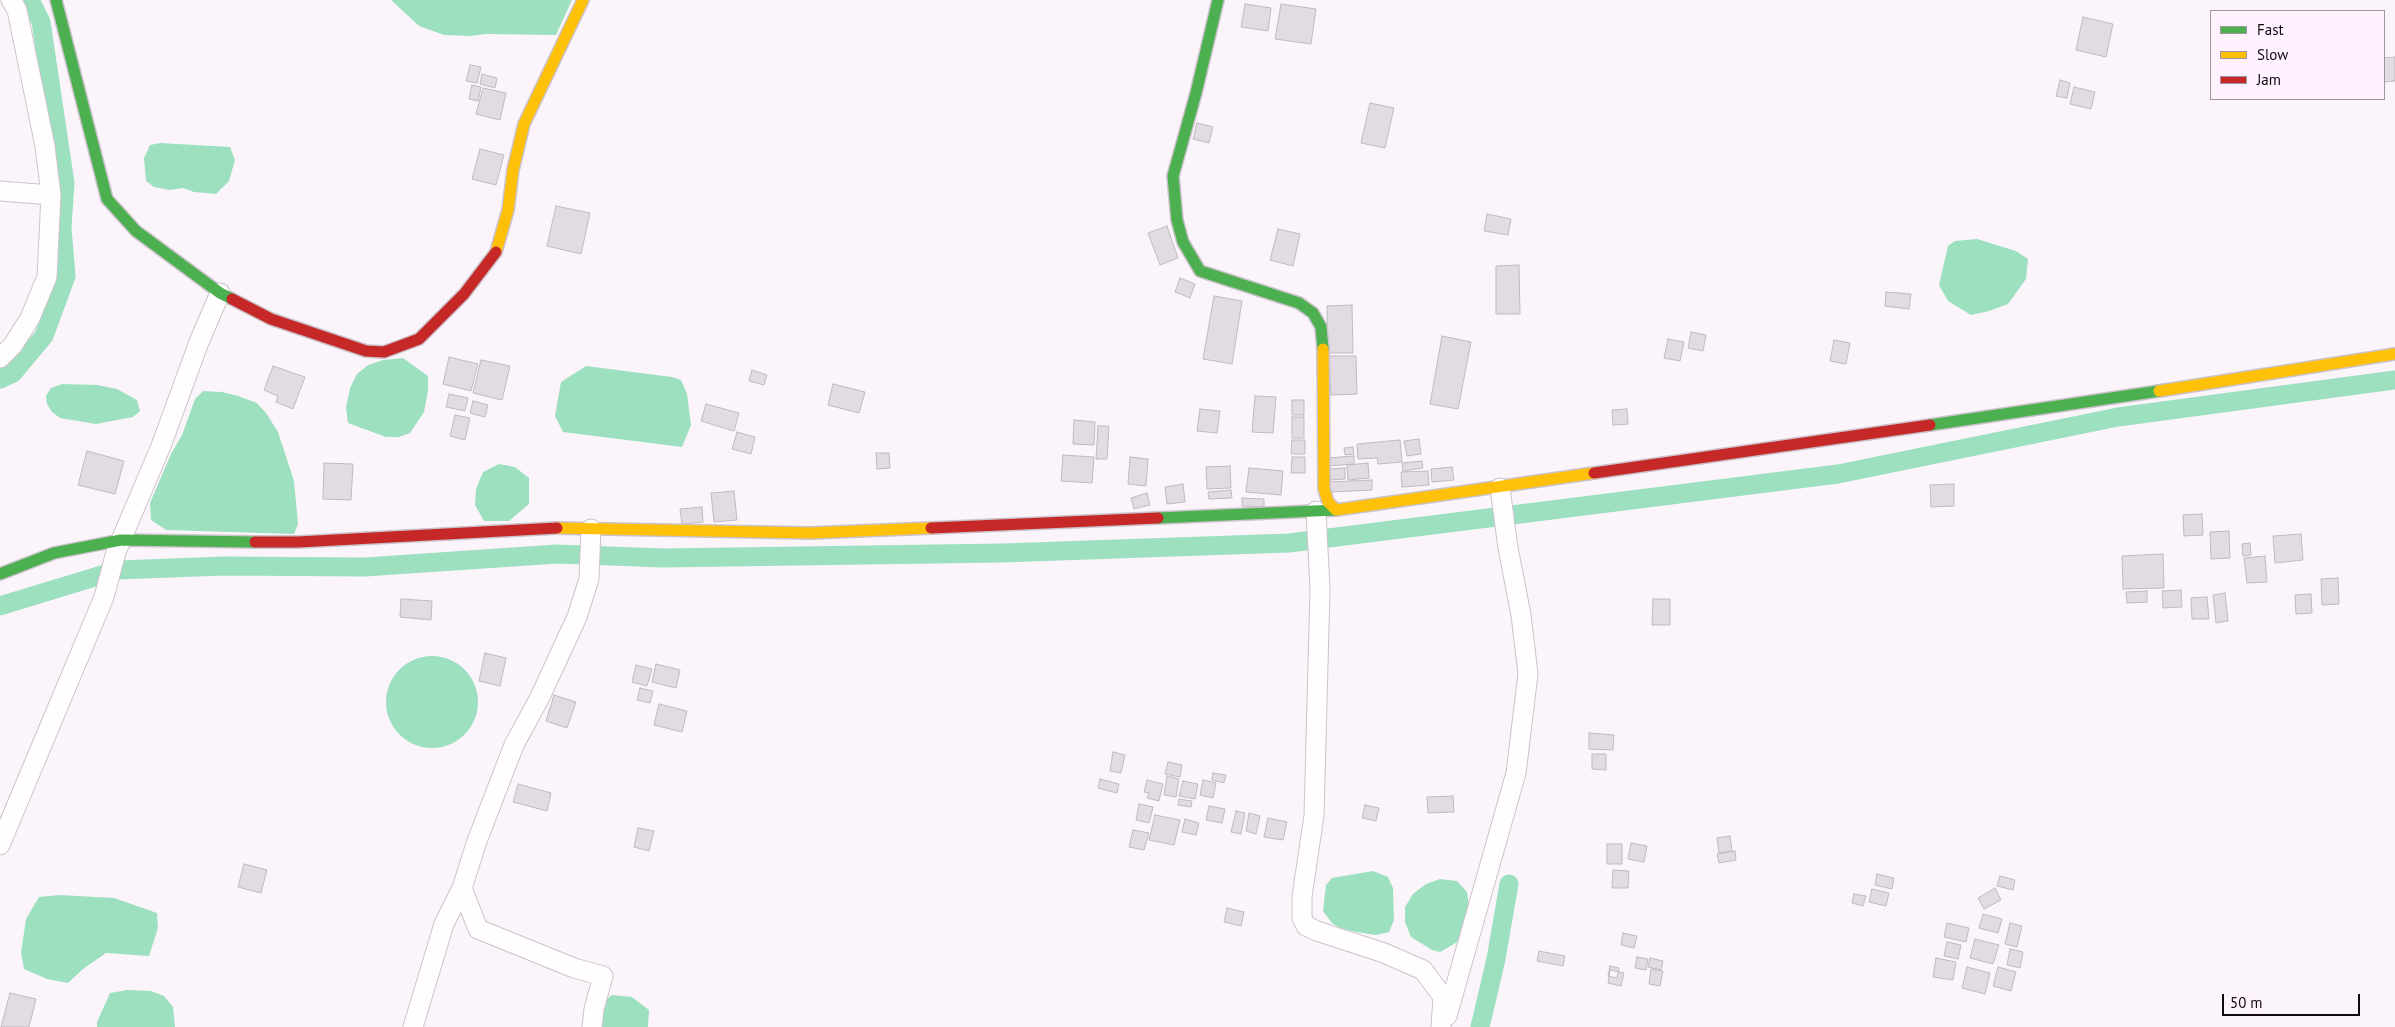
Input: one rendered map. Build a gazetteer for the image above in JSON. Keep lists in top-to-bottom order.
{
  "legend": ["Fast", "Slow", "Jam"],
  "scale_bar": "50 m"
}
